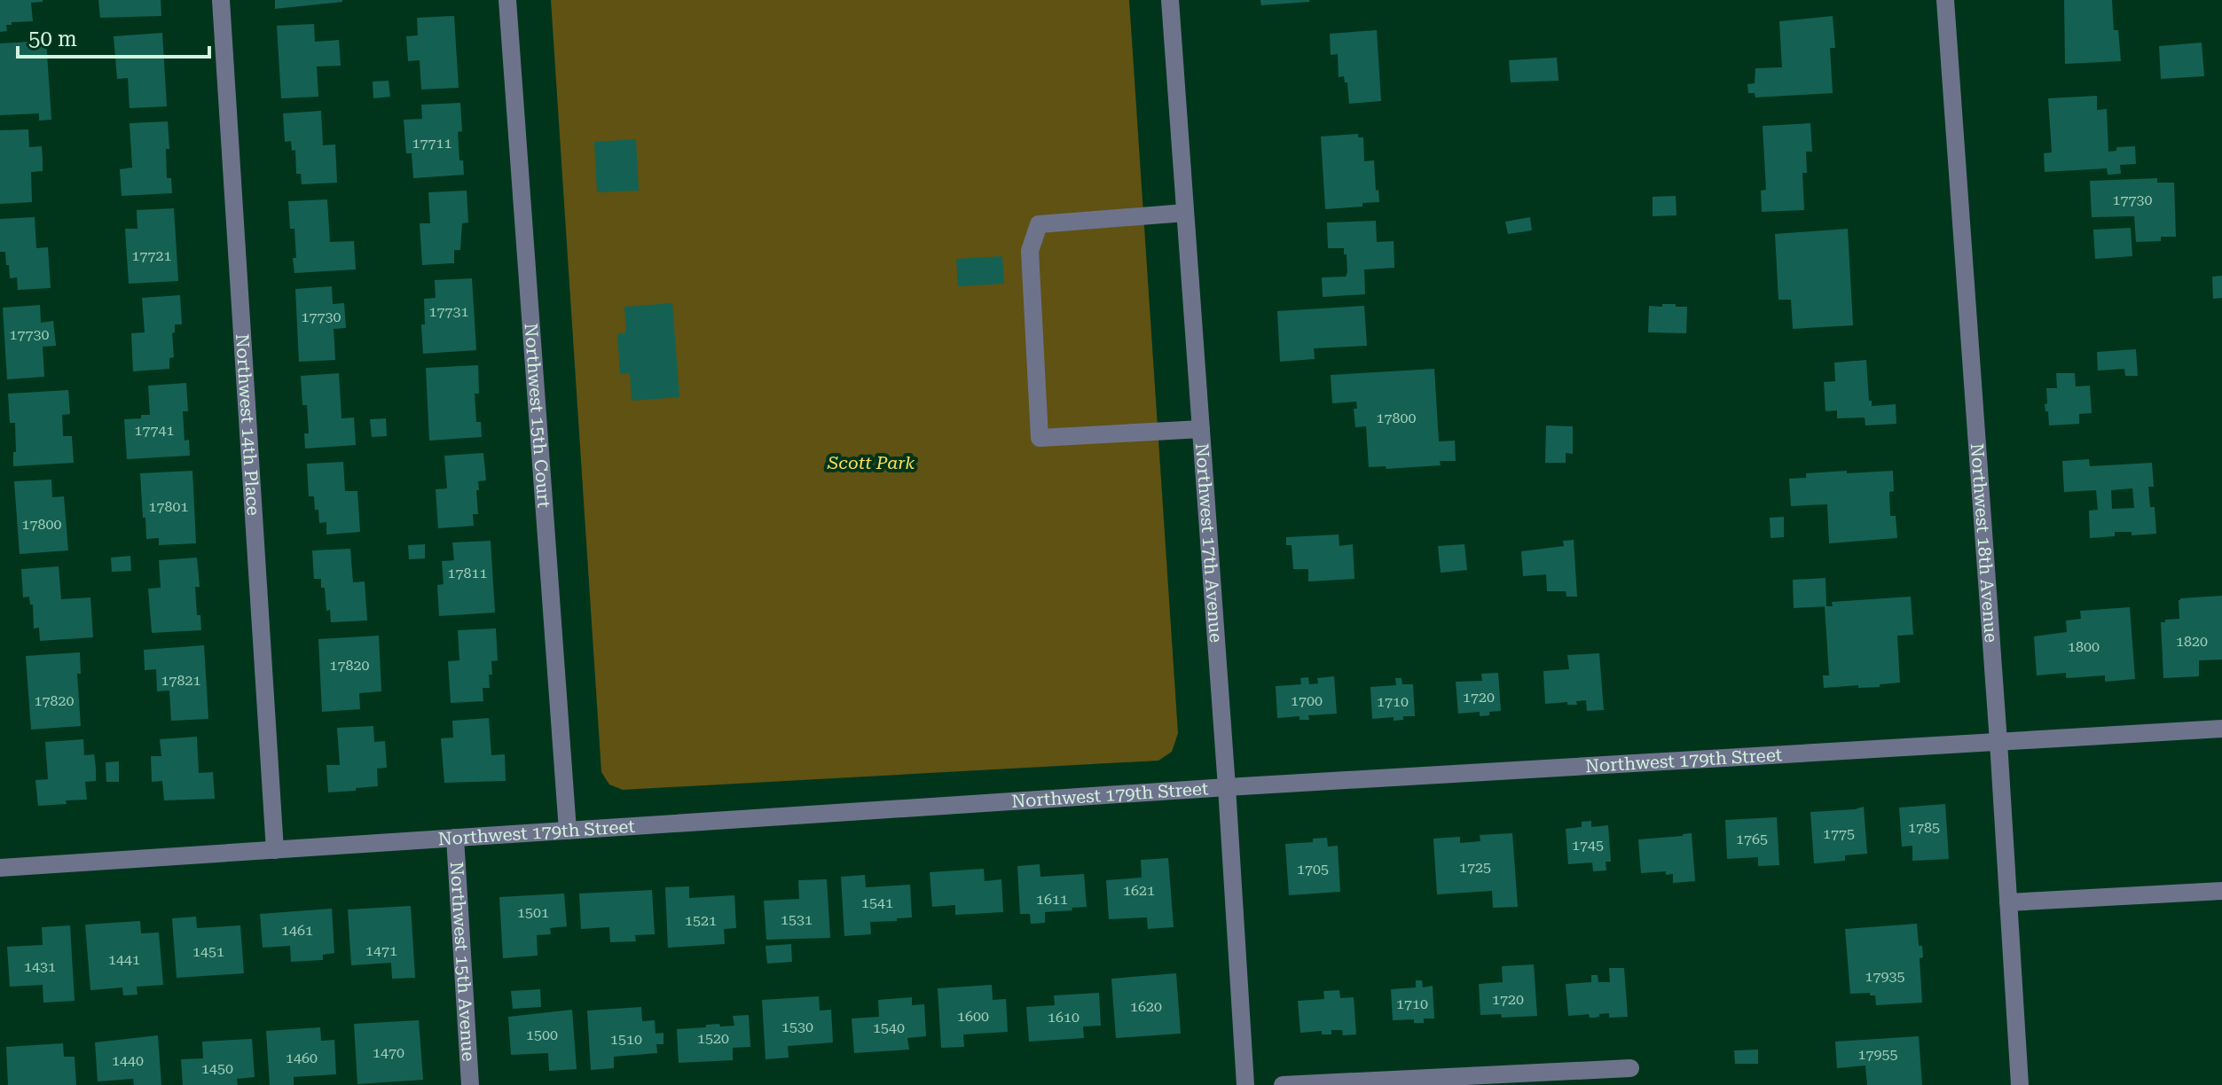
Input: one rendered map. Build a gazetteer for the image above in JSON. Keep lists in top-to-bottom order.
{
  "streets": {
    "street": [
      "Northwest 15th Court",
      "Northwest 14th Place",
      "Northwest 17th Avenue",
      "Northwest 18th Avenue",
      "Northwest 179th Street",
      "Northwest 15th Avenue"
    ]
  },
  "crossings": [
    ["Northwest 15th Court", "Northwest 179th Street"],
    ["Northwest 14th Place", "Northwest 179th Street"],
    ["Northwest 17th Avenue", "Northwest 179th Street"],
    ["Northwest 18th Avenue", "Northwest 179th Street"],
    ["Northwest 179th Street", "Northwest 15th Avenue"]
  ],
  "parks": ["Scott Park"],
  "house_numbers": [
    "17711",
    "17730",
    "17721",
    "17731",
    "17730",
    "17730",
    "17800",
    "17741",
    "17801",
    "17800",
    "17811",
    "1820",
    "1800",
    "17820",
    "17821",
    "1720",
    "17820",
    "1700",
    "1710",
    "1785",
    "1775",
    "1765",
    "1745",
    "1725",
    "1705",
    "1621",
    "1611",
    "1541",
    "1501",
    "1531",
    "1521",
    "1461",
    "1471",
    "1451",
    "1441",
    "1431",
    "17935",
    "1720",
    "1710",
    "1620",
    "1600",
    "1610",
    "1530",
    "1540",
    "1500",
    "1520",
    "1510",
    "1470",
    "17955",
    "1460",
    "1440",
    "1450"
  ],
  "scale_bar": "50 m"
}
